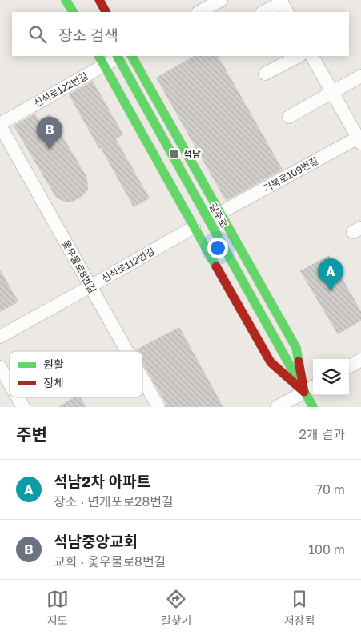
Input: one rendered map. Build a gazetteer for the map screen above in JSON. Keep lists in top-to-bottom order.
{
  "streets": {
    "main road": ["길주로"],
    "street": [
      "신석로122번길",
      "거북로109번길",
      "신석로112번길",
      "옻우물로8번길"
    ]
  },
  "crossings": [
    ["신석로122번길", "옻우물로8번길"],
    ["신석로112번길", "옻우물로8번길"]
  ],
  "places": {
    "transit": ["석남"]
  },
  "legend": ["원활", "정체"],
  "page": {
    "search": "장소 검색",
    "pins": ["B", "A"],
    "heading": ["주변", "2개 결과"],
    "list": [
      {
        "mark": "A",
        "name": "석남2차 아파트",
        "note": "장소 · 면개포로28번길",
        "value": "70 m"
      },
      {
        "mark": "B",
        "name": "석남중앙교회",
        "note": "교회 · 옻우물로8번길",
        "value": "100 m"
      }
    ],
    "nav": ["지도", "길찾기", "저장됨"]
  }
}
